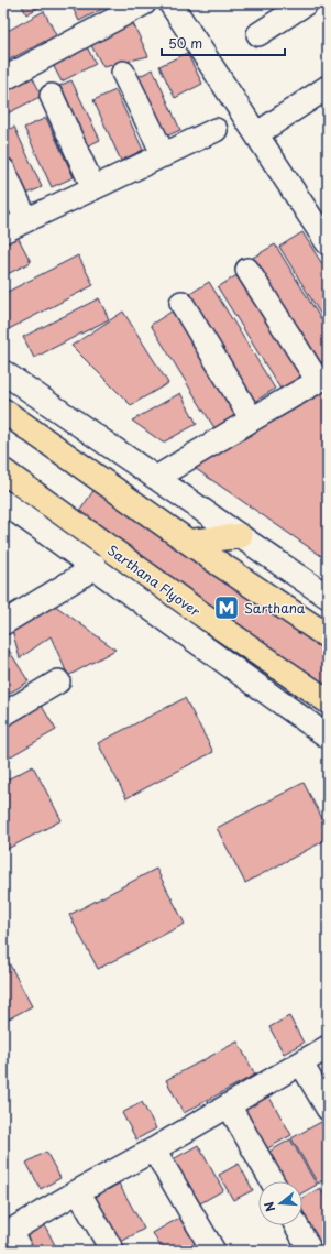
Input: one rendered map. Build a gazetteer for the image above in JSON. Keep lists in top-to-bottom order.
{
  "streets": {
    "main road": ["Sarthana Flyover"]
  },
  "places": {
    "metro station": ["Sarthana"]
  },
  "scale_bar": "50 m",
  "north": "left"
}
